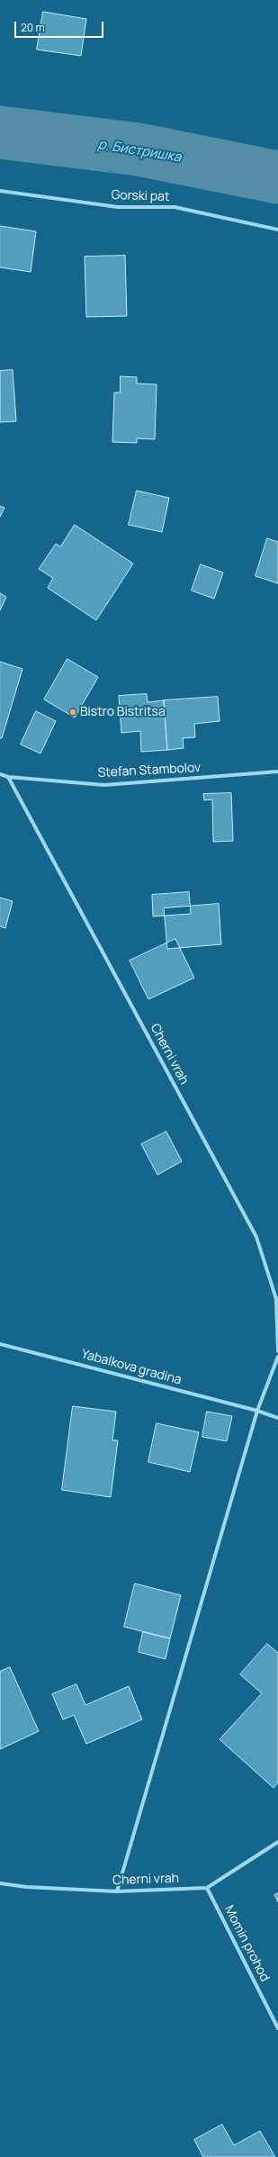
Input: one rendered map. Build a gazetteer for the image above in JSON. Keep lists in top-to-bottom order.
{
  "streets": {
    "street": [
      "Gorski pat",
      "Stefan Stambolov",
      "Cherni vrah",
      "Yabalkova gradina",
      "Momin prohod"
    ]
  },
  "crossings": [
    ["Stefan Stambolov", "Cherni vrah"],
    ["Cherni vrah", "Momin prohod"]
  ],
  "water": ["р. Бистришка"],
  "places": ["Bistro Bistritsa"],
  "scale_bar": "20 m"
}
